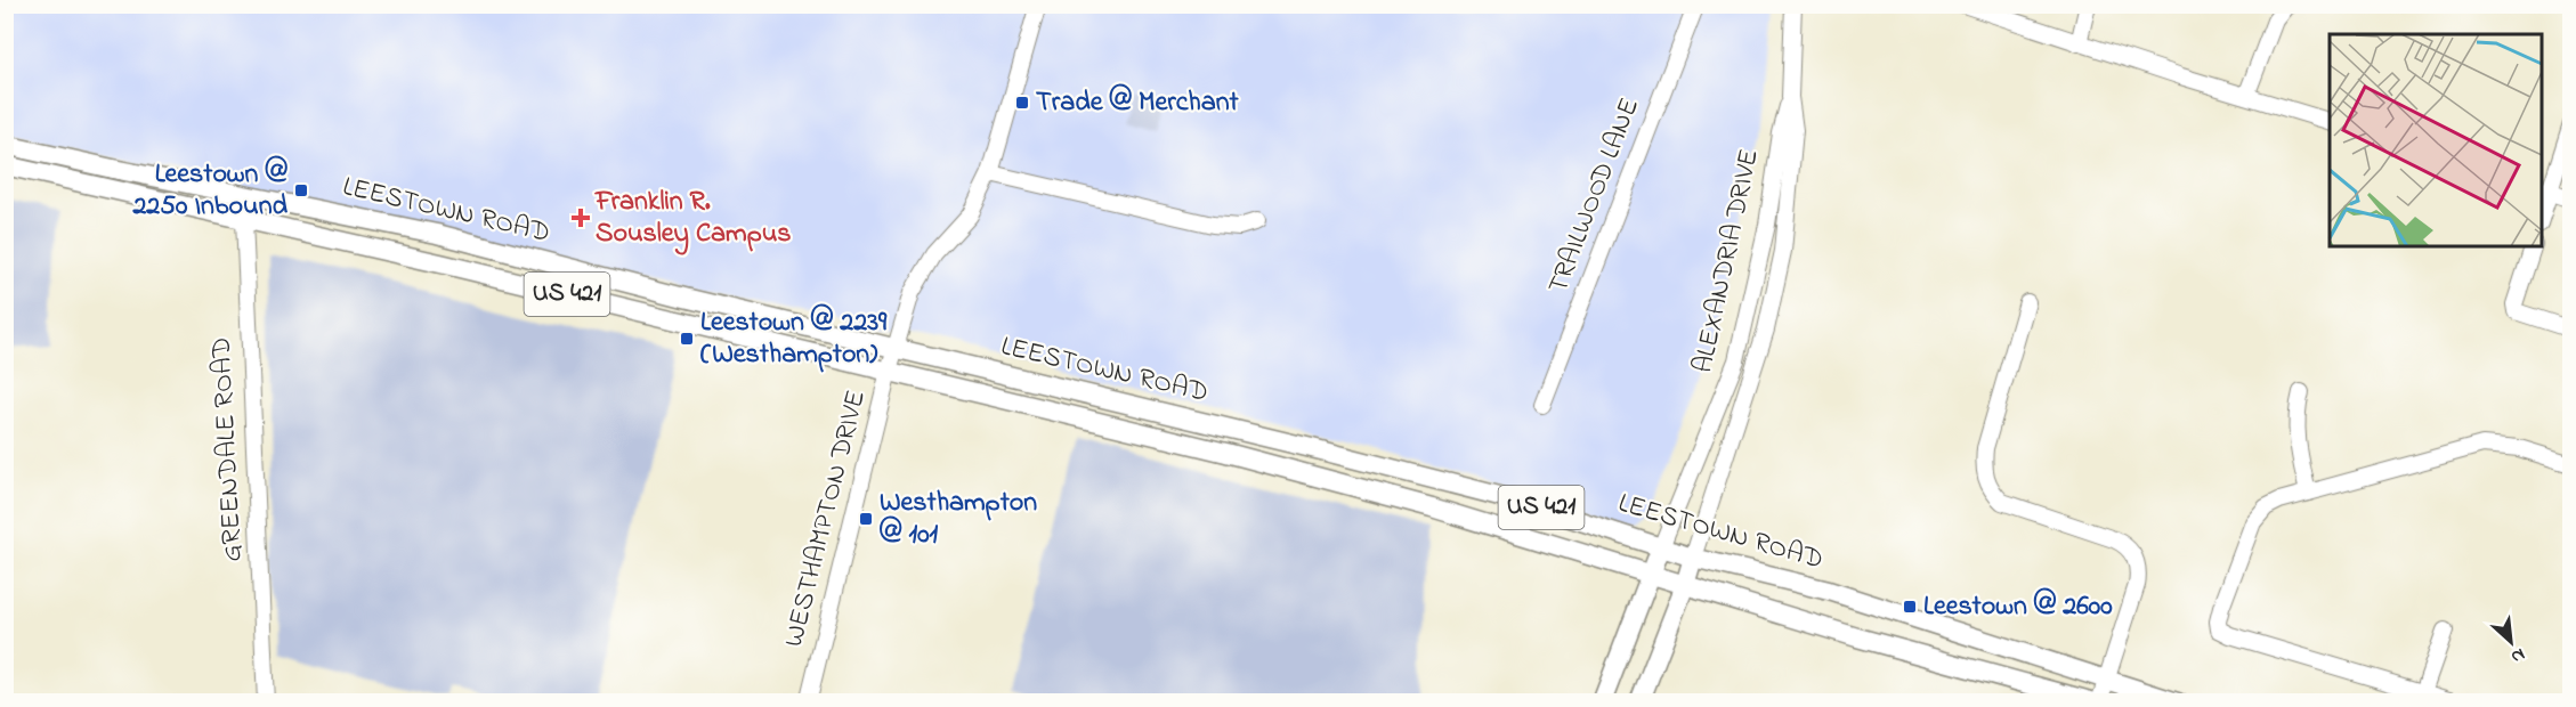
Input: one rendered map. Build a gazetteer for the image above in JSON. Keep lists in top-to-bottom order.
{
  "streets": {
    "main road": ["LEESTOWN ROAD", "US 421"],
    "street": [
      "TRAILWOOD LANE",
      "ALEXANDRIA DRIVE",
      "GREENDALE ROAD",
      "WESTHAMPTON DRIVE"
    ]
  },
  "crossings": [
    ["LEESTOWN ROAD", "ALEXANDRIA DRIVE"],
    ["LEESTOWN ROAD", "GREENDALE ROAD"],
    ["LEESTOWN ROAD", "WESTHAMPTON DRIVE"]
  ],
  "places": {
    "transit": [
      "Trade @ Merchant",
      "Leestown @ 2250 Inbound",
      "Leestown @ 2239 (Westhampton)",
      "Westhampton @ 101",
      "Leestown @ 2600"
    ],
    "health": ["Franklin R. Sousley Campus"]
  },
  "north": "bottom right"
}
